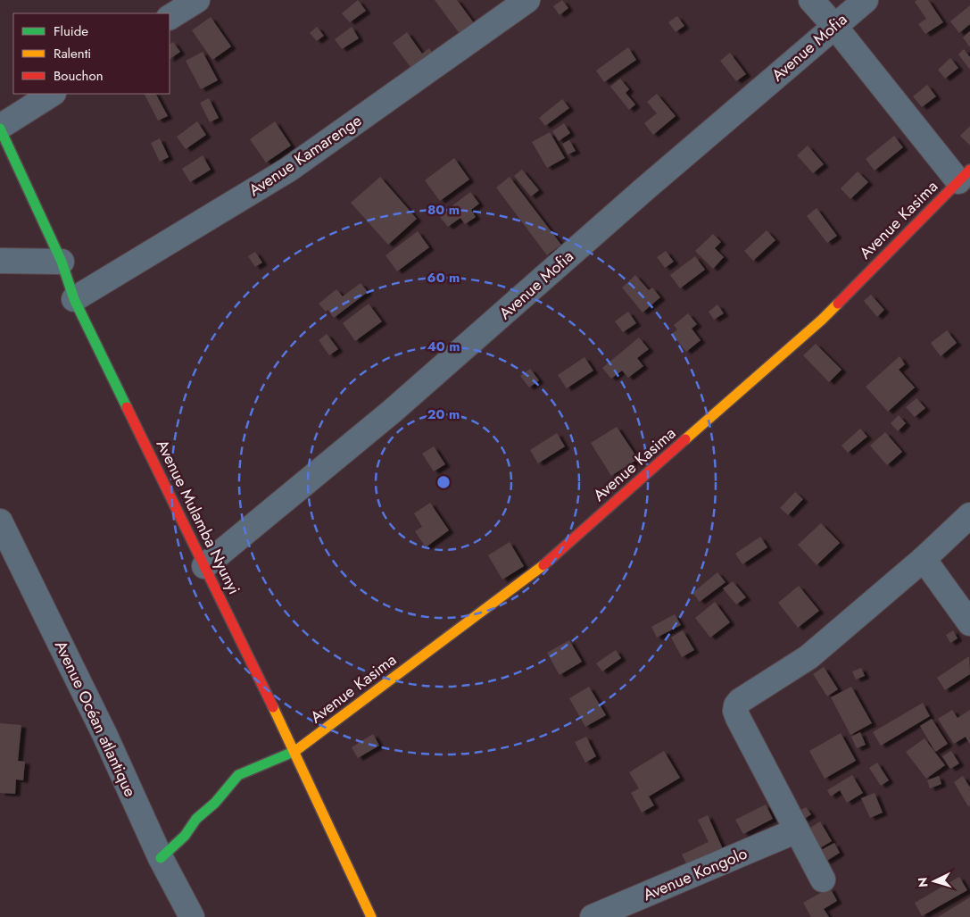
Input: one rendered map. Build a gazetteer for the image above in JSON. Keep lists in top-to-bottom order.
{
  "streets": {
    "street": [
      "Avenue Mofia",
      "Avenue Kamarenge",
      "Avenue Kasima",
      "Avenue Mulamba Nyunyi",
      "Avenue Océan atlantique",
      "Avenue Kongolo"
    ]
  },
  "crossings": [
    ["Avenue Mofia", "Avenue Mulamba Nyunyi"],
    ["Avenue Kamarenge", "Avenue Mulamba Nyunyi"],
    ["Avenue Kasima", "Avenue Mulamba Nyunyi"],
    ["Avenue Kasima", "Avenue Océan atlantique"]
  ],
  "legend": ["Fluide", "Ralenti", "Bouchon"],
  "north": "left",
  "rings": [
    "80 m",
    "60 m",
    "40 m",
    "20 m"
  ]
}
